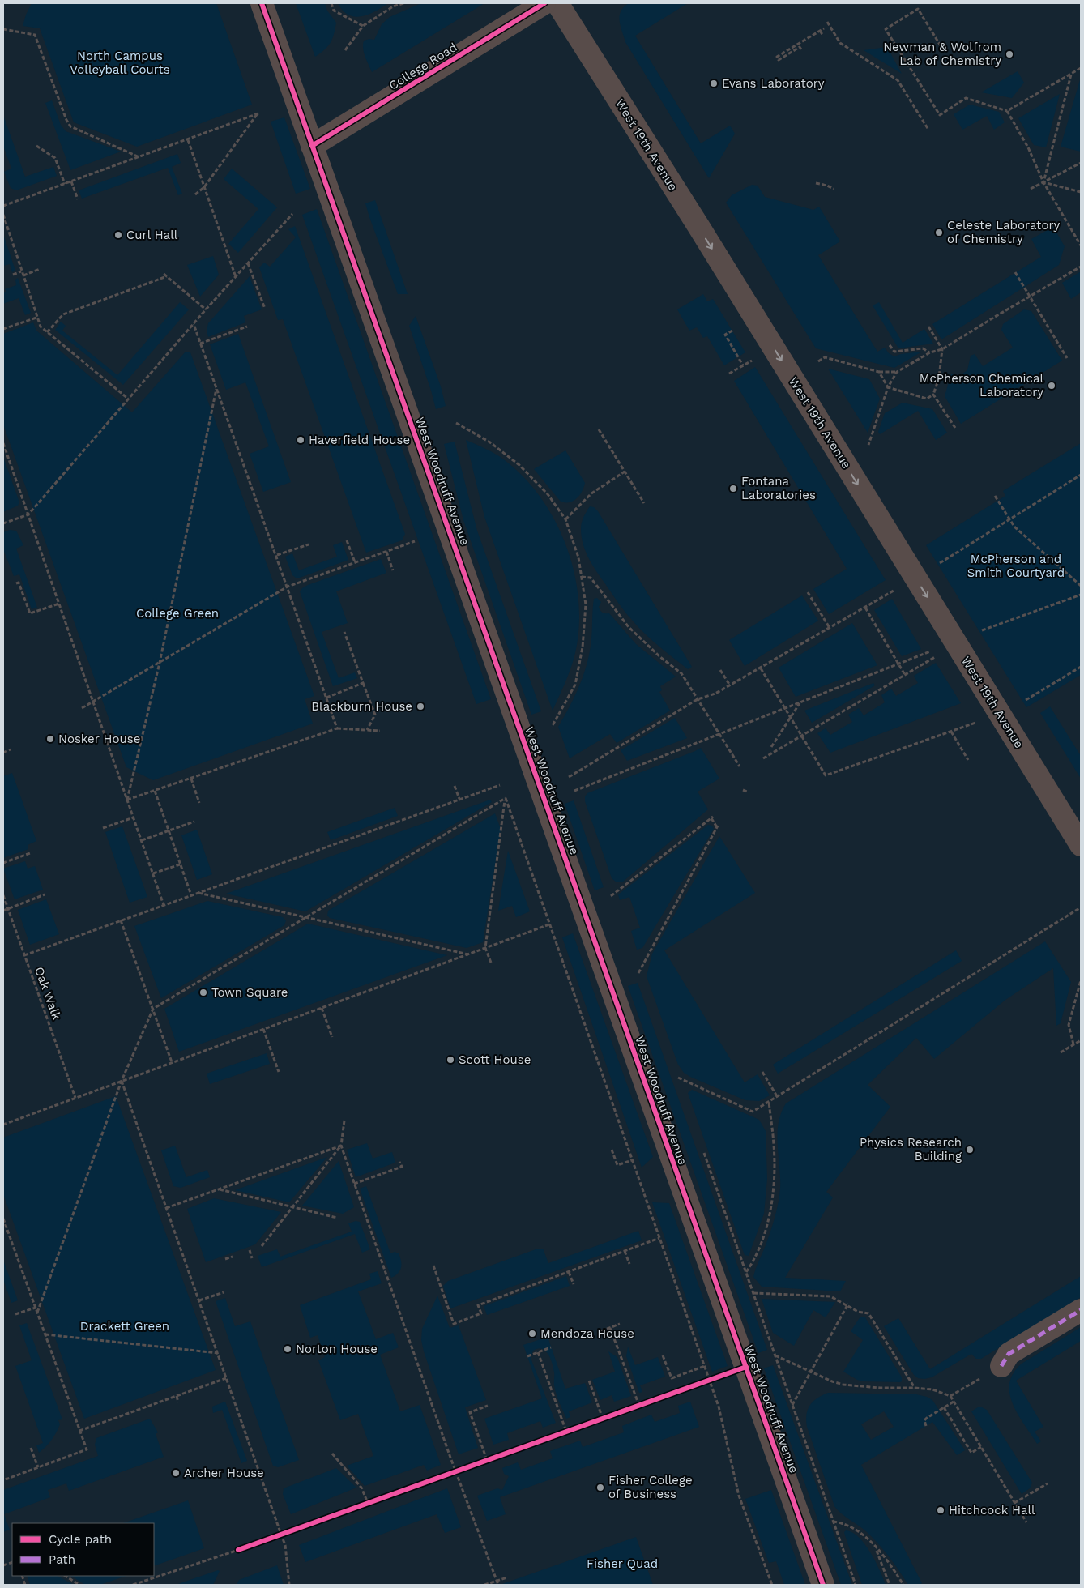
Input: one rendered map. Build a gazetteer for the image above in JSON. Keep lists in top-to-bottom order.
{
  "streets": {
    "street": ["College Road", "West 19th Avenue", "West Woodruff Avenue"],
    "path": ["Oak Walk"]
  },
  "crossings": [
    ["College Road", "West Woodruff Avenue"]
  ],
  "one_way": ["West 19th Avenue"],
  "parks": [
    "North Campus Volleyball Courts",
    "McPherson and Smith Courtyard",
    "College Green",
    "Drackett Green",
    "Fisher Quad"
  ],
  "places": [
    "Newman & Wolfrom Lab of Chemistry",
    "Evans Laboratory",
    "Celeste Laboratory of Chemistry",
    "Curl Hall",
    "McPherson Chemical Laboratory",
    "Haverfield House",
    "Fontana Laboratories",
    "Blackburn House",
    "Nosker House",
    "Town Square",
    "Scott House",
    "Physics Research Building",
    "Mendoza House",
    "Norton House",
    "Archer House",
    "Fisher College of Business",
    "Hitchcock Hall"
  ],
  "legend": ["Cycle path", "Path"]
}
